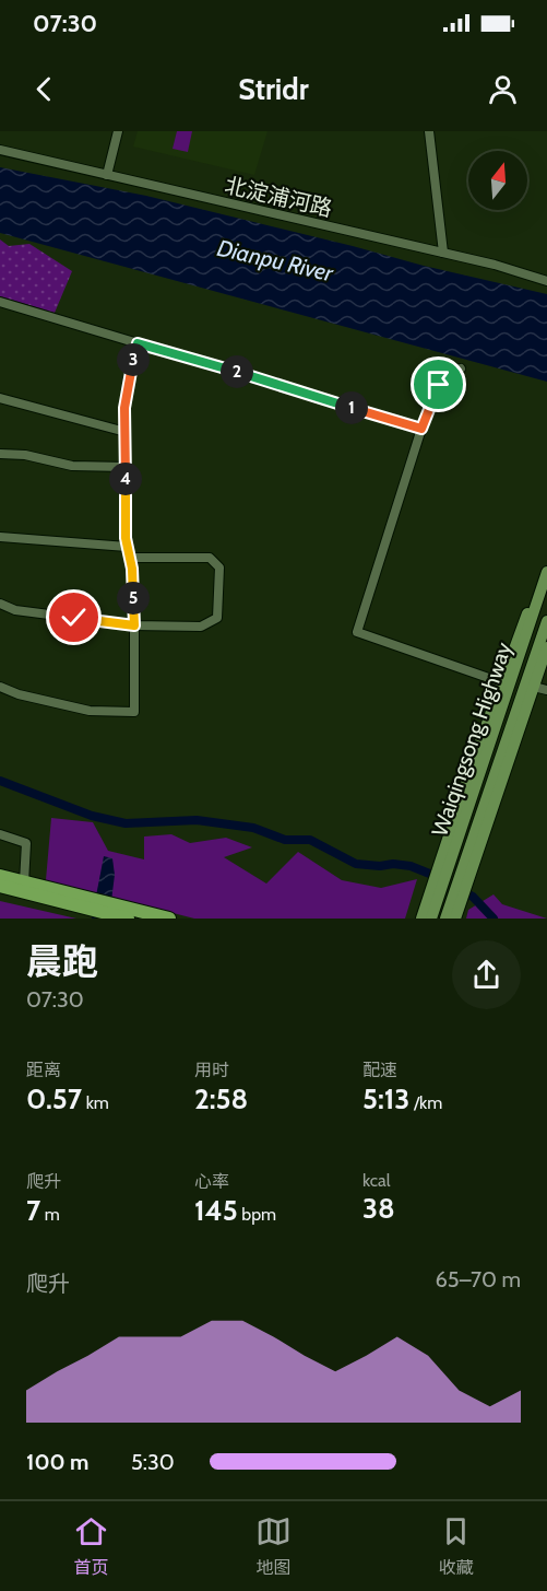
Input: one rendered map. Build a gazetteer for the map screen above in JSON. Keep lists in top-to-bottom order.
{
  "streets": {
    "main road": ["Waiqingsong Highway"],
    "street": ["北淀浦河路"]
  },
  "water": ["Dianpu River"],
  "north": "top",
  "page": {
    "status": "07:30",
    "header": "Stridr",
    "pins": [
      "3",
      "2",
      "1",
      "4",
      "5"
    ],
    "heading": ["晨跑", "07:30"],
    "stats": [
      ["距离", "0.57 km"],
      ["用时", "2:58"],
      ["配速", "5:13 /km"],
      ["爬升", "7 m"],
      ["心率", "145 bpm"],
      ["kcal", "38"]
    ],
    "chart": ["爬升", "65–70 m"],
    "list": [
      {
        "name": "100 m",
        "note": "5:30"
      }
    ],
    "tabs": ["首页", "地图", "收藏"]
  }
}
